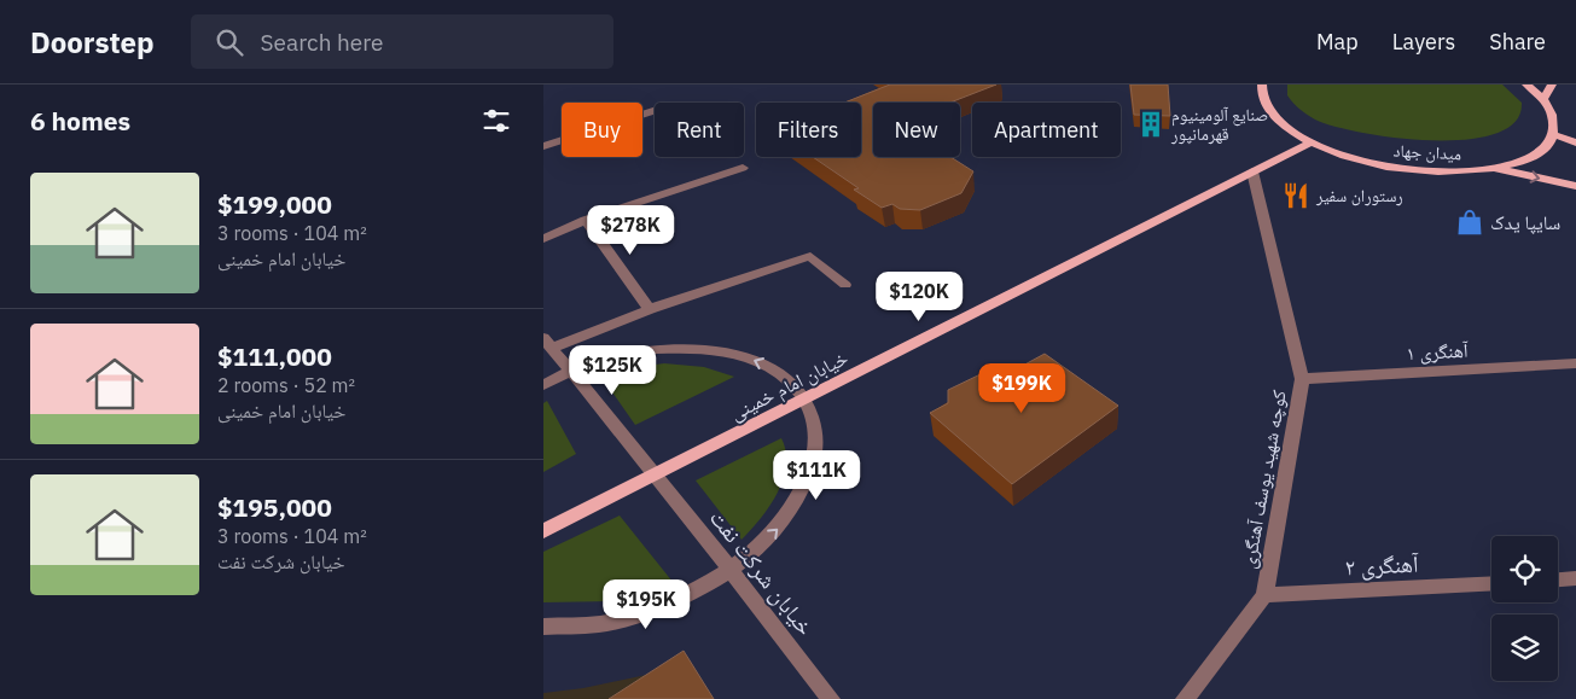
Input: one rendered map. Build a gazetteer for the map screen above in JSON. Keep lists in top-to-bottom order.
{
  "streets": {
    "main road": ["میدان جهاد", "خیابان امام خمینی"],
    "street": [
      "آهنگری ۱",
      "کوچه شهید یوسف آهنگری",
      "آهنگری ۲",
      "خیابان شرکت نفت"
    ]
  },
  "crossings": [
    ["میدان جهاد", "خیابان امام خمینی"],
    ["آهنگری ۱", "کوچه شهید یوسف آهنگری"],
    ["خیابان امام خمینی", "کوچه شهید یوسف آهنگری"],
    ["خیابان امام خمینی", "خیابان شرکت نفت"],
    ["کوچه شهید یوسف آهنگری", "آهنگری ۲"]
  ],
  "places": {
    "building": ["صنایع آلومینیوم قهرمانپور"],
    "restaurant": ["رستوران سفیر"],
    "shop": ["سایپا یدک"]
  },
  "page": {
    "header": "Doorstep",
    "search": "Search here",
    "nav": ["Map", "Layers", "Share"],
    "heading": "6 homes",
    "chip": [
      "Buy",
      "Rent",
      "Filters",
      "New",
      "Apartment"
    ],
    "list": [
      {
        "name": "$199,000",
        "note": "3 rooms · 104 m² · خیابان امام خمینی"
      },
      {
        "name": "$111,000",
        "note": "2 rooms · 52 m² · خیابان امام خمینی"
      },
      {
        "name": "$195,000",
        "note": "3 rooms · 104 m² · خیابان شرکت نفت"
      }
    ],
    "price": [
      "$278K",
      "$120K",
      "$125K",
      "$199K",
      "$111K",
      "$195K"
    ]
  }
}
